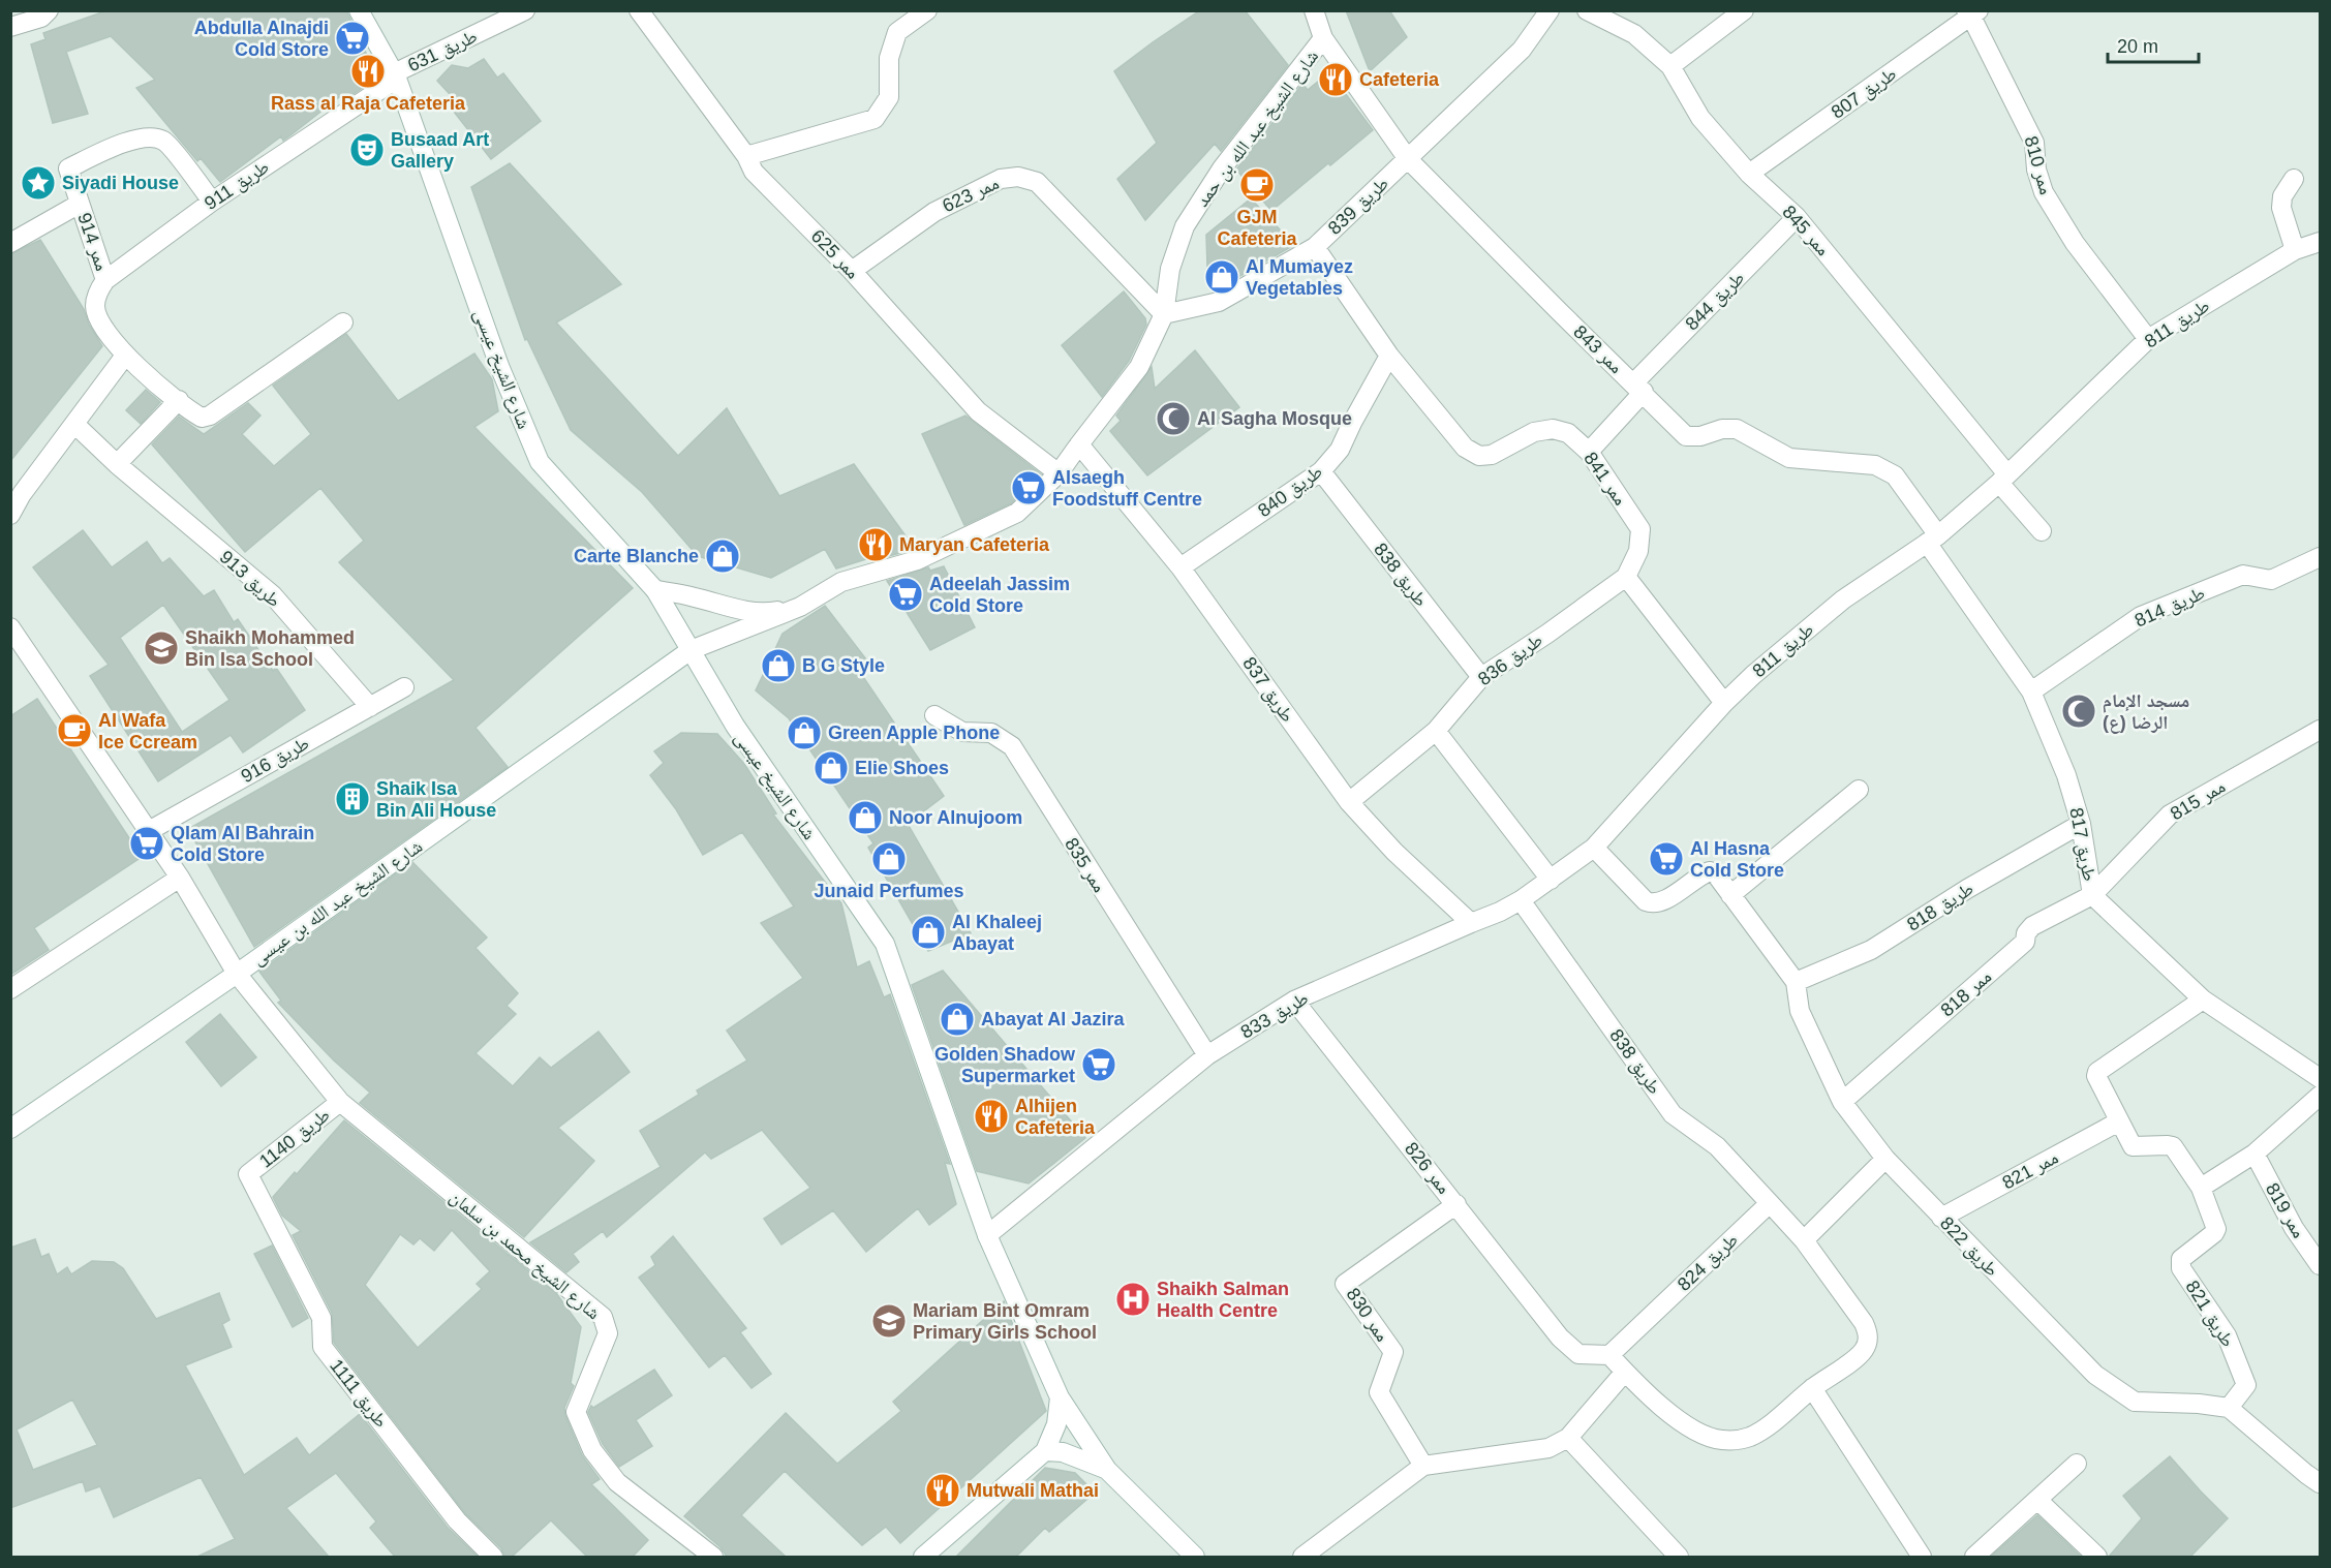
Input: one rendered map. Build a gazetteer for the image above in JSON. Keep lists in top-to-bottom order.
{
  "streets": {
    "street": [
      "طريق 631",
      "طريق 807",
      "شارع الشيخ عبد الله بن حمد",
      "ممر 810",
      "طريق 911",
      "ممر 623",
      "طريق 839",
      "ممر 845",
      "ممر 914",
      "ممر 625",
      "طريق 844",
      "طريق 811",
      "ممر 843",
      "شارع الشيخ عيسى",
      "ممر 841",
      "طريق 840",
      "طريق 838",
      "طريق 913",
      "طريق 814",
      "طريق 836",
      "طريق 837",
      "طريق 916",
      "ممر 815",
      "طريق 817",
      "ممر 835",
      "شارع الشيخ عبد الله بن عيسى",
      "طريق 818",
      "ممر 818",
      "طريق 833",
      "طريق 1140",
      "ممر 826",
      "ممر 821",
      "ممر 819",
      "طريق 822",
      "شارع الشيخ محمد بن سلمان",
      "طريق 824",
      "طريق 821",
      "ممر 830",
      "طريق 1111"
    ]
  },
  "crossings": [
    ["طريق 631", "طريق 911"],
    ["طريق 631", "شارع الشيخ عيسى"],
    ["طريق 807", "ممر 810"],
    ["طريق 807", "ممر 845"],
    ["شارع الشيخ عبد الله بن حمد", "ممر 623"],
    ["شارع الشيخ عبد الله بن حمد", "طريق 839"],
    ["شارع الشيخ عبد الله بن حمد", "ممر 625"],
    ["شارع الشيخ عبد الله بن حمد", "ممر 843"],
    ["شارع الشيخ عبد الله بن حمد", "شارع الشيخ عيسى"],
    ["شارع الشيخ عبد الله بن حمد", "طريق 837"],
    ["شارع الشيخ عبد الله بن حمد", "شارع الشيخ عبد الله بن عيسى"],
    ["ممر 810", "طريق 811"],
    ["طريق 911", "ممر 914"],
    ["طريق 911", "شارع الشيخ عيسى"],
    ["ممر 623", "طريق 839"],
    ["ممر 623", "ممر 625"],
    ["طريق 839", "ممر 843"],
    ["طريق 839", "ممر 841"],
    ["ممر 845", "طريق 844"],
    ["ممر 845", "طريق 811"],
    ["طريق 844", "ممر 843"],
    ["طريق 844", "ممر 841"],
    ["طريق 811", "ممر 843"],
    ["طريق 811", "طريق 817"],
    ["طريق 811", "طريق 833"],
    ["ممر 843", "طريق 817"],
    ["شارع الشيخ عيسى", "شارع الشيخ عبد الله بن عيسى"],
    ["شارع الشيخ عيسى", "طريق 833"],
    ["ممر 841", "طريق 840"],
    ["ممر 841", "طريق 836"],
    ["طريق 840", "طريق 838"],
    ["طريق 840", "طريق 837"],
    ["طريق 838", "طريق 836"],
    ["طريق 838", "طريق 833"],
    ["طريق 838", "طريق 824"],
    ["طريق 913", "طريق 916"],
    ["طريق 814", "طريق 817"],
    ["طريق 836", "طريق 837"],
    ["طريق 837", "طريق 833"],
    ["ممر 815", "طريق 817"],
    ["ممر 815", "ممر 818"],
    ["طريق 817", "طريق 818"],
    ["طريق 817", "ممر 818"],
    ["ممر 835", "طريق 833"],
    ["شارع الشيخ عبد الله بن عيسى", "شارع الشيخ محمد بن سلمان"],
    ["طريق 818", "طريق 822"],
    ["ممر 818", "طريق 822"],
    ["طريق 833", "ممر 826"],
    ["طريق 1140", "شارع الشيخ محمد بن سلمان"],
    ["طريق 1140", "طريق 1111"],
    ["ممر 826", "طريق 824"],
    ["ممر 826", "ممر 830"],
    ["ممر 821", "طريق 822"],
    ["طريق 822", "طريق 821"]
  ],
  "places": {
    "supermarket": [
      "Abdulla Alnajdi Cold Store",
      "Alsaegh Foodstuff Centre",
      "Adeelah Jassim Cold Store",
      "Qlam Al Bahrain Cold Store",
      "Al Hasna Cold Store",
      "Golden Shadow Supermarket"
    ],
    "restaurant": [
      "Rass al Raja Cafeteria",
      "Cafeteria",
      "Maryan Cafeteria",
      "Alhijen Cafeteria",
      "Mutwali Mathai"
    ],
    "theatre": ["Busaad Art Gallery"],
    "place": ["Siyadi House"],
    "cafe": ["GJM Cafeteria", "Al Wafa Ice Ccream"],
    "shop": [
      "Al Mumayez Vegetables",
      "Carte Blanche",
      "B G Style",
      "Green Apple Phone",
      "Elie Shoes",
      "Noor Alnujoom",
      "Junaid Perfumes",
      "Al Khaleej Abayat",
      "Abayat Al Jazira"
    ],
    "mosque": ["Al Sagha Mosque", "مسجد الإمام الرضا (ع)"],
    "school or university": ["Shaikh Mohammed Bin Isa School", "Mariam Bint Omram Primary Girls School"],
    "building": ["Shaik Isa Bin Ali House"],
    "hospital": ["Shaikh Salman Health Centre"]
  },
  "scale_bar": "20 m"
}
